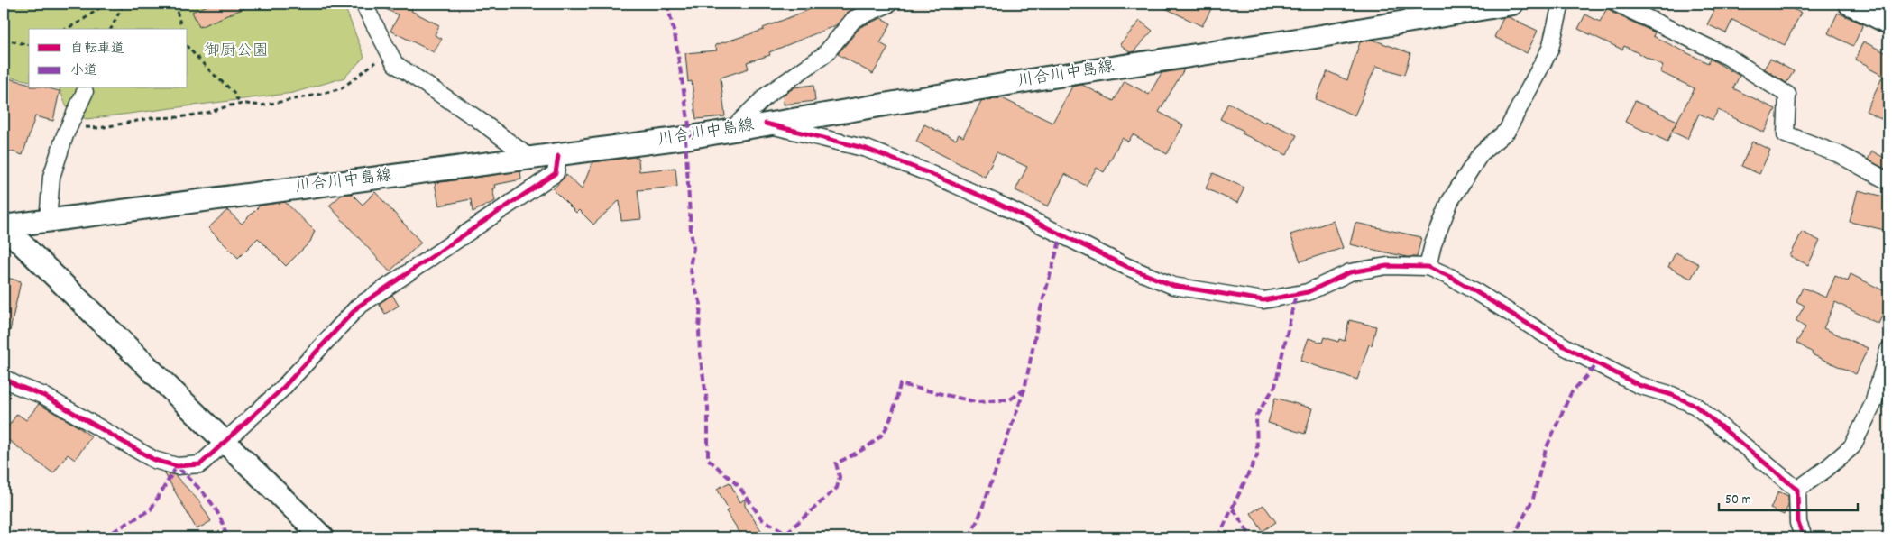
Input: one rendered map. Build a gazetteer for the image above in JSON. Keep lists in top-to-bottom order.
{
  "streets": {
    "main road": ["川合川中島線"]
  },
  "parks": ["御厨公園"],
  "legend": ["自転車道", "小道"],
  "scale_bar": "50 m"
}
